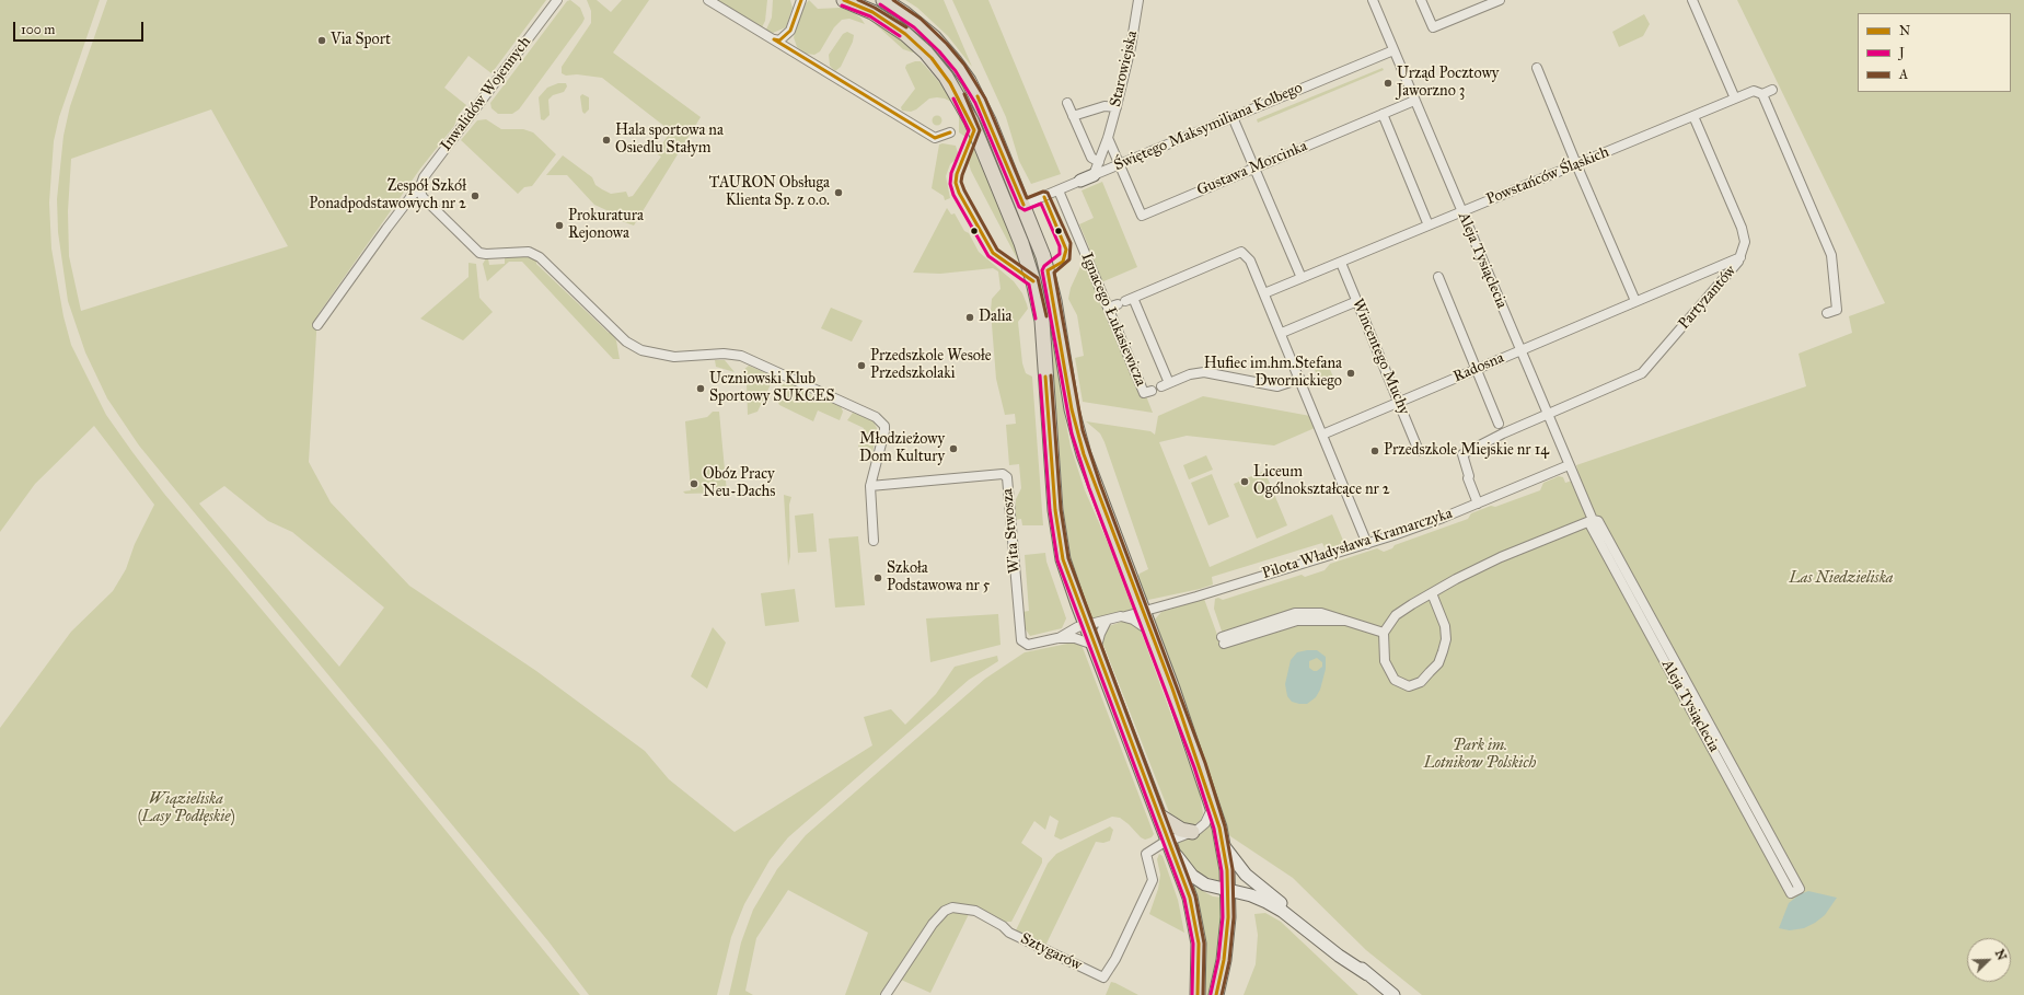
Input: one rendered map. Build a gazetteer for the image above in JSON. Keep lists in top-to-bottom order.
{
  "streets": {
    "street": [
      "Starowiejska",
      "Inwalidów Wojennych",
      "Świętego Maksymiliana Kolbego",
      "Gustawa Morcinka",
      "Powstańców Śląskich",
      "Aleja Tysiąclecia",
      "Partyzantów",
      "Ignacego Łukasiewicza",
      "Wincentego Muchy",
      "Radosna",
      "Wita Stwosza",
      "Pilota Władysława Kramarczyka",
      "Sztygarów"
    ]
  },
  "crossings": [
    ["Starowiejska", "Świętego Maksymiliana Kolbego"],
    ["Świętego Maksymiliana Kolbego", "Gustawa Morcinka"],
    ["Świętego Maksymiliana Kolbego", "Aleja Tysiąclecia"],
    ["Świętego Maksymiliana Kolbego", "Ignacego Łukasiewicza"],
    ["Gustawa Morcinka", "Aleja Tysiąclecia"],
    ["Powstańców Śląskich", "Aleja Tysiąclecia"],
    ["Powstańców Śląskich", "Partyzantów"],
    ["Powstańców Śląskich", "Wincentego Muchy"],
    ["Aleja Tysiąclecia", "Partyzantów"],
    ["Aleja Tysiąclecia", "Radosna"],
    ["Aleja Tysiąclecia", "Pilota Władysława Kramarczyka"],
    ["Partyzantów", "Radosna"],
    ["Partyzantów", "Pilota Władysława Kramarczyka"],
    ["Wincentego Muchy", "Radosna"],
    ["Wita Stwosza", "Pilota Władysława Kramarczyka"]
  ],
  "parks": ["Las Niedzieliska", "Park im. Lotnikow Polskich", "Wiązieliska (Lasy Podłęskie)"],
  "places": [
    "Via Sport",
    "Urząd Pocztowy Jaworzno 3",
    "Hala sportowa na Osiedlu Stałym",
    "TAURON Obsługa Klienta Sp. z o.o.",
    "Zespół Szkół Ponadpodstawowych nr 2",
    "Prokuratura Rejonowa",
    "Dalia",
    "Przedszkole Wesołe Przedszkolaki",
    "Hufiec im.hm.Stefana Dwornickiego",
    "Uczniowski Klub Sportowy SUKCES",
    "Młodzieżowy Dom Kultury",
    "Przedszkole Miejskie nr 14",
    "Liceum Ogólnokształcące nr 2",
    "Obóz Pracy Neu-Dachs",
    "Szkoła Podstawowa nr 5"
  ],
  "lines": ["transit line N", "transit line A", "transit line J"],
  "legend": ["N", "J", "A"],
  "scale_bar": "100 m",
  "north": "top right"
}
